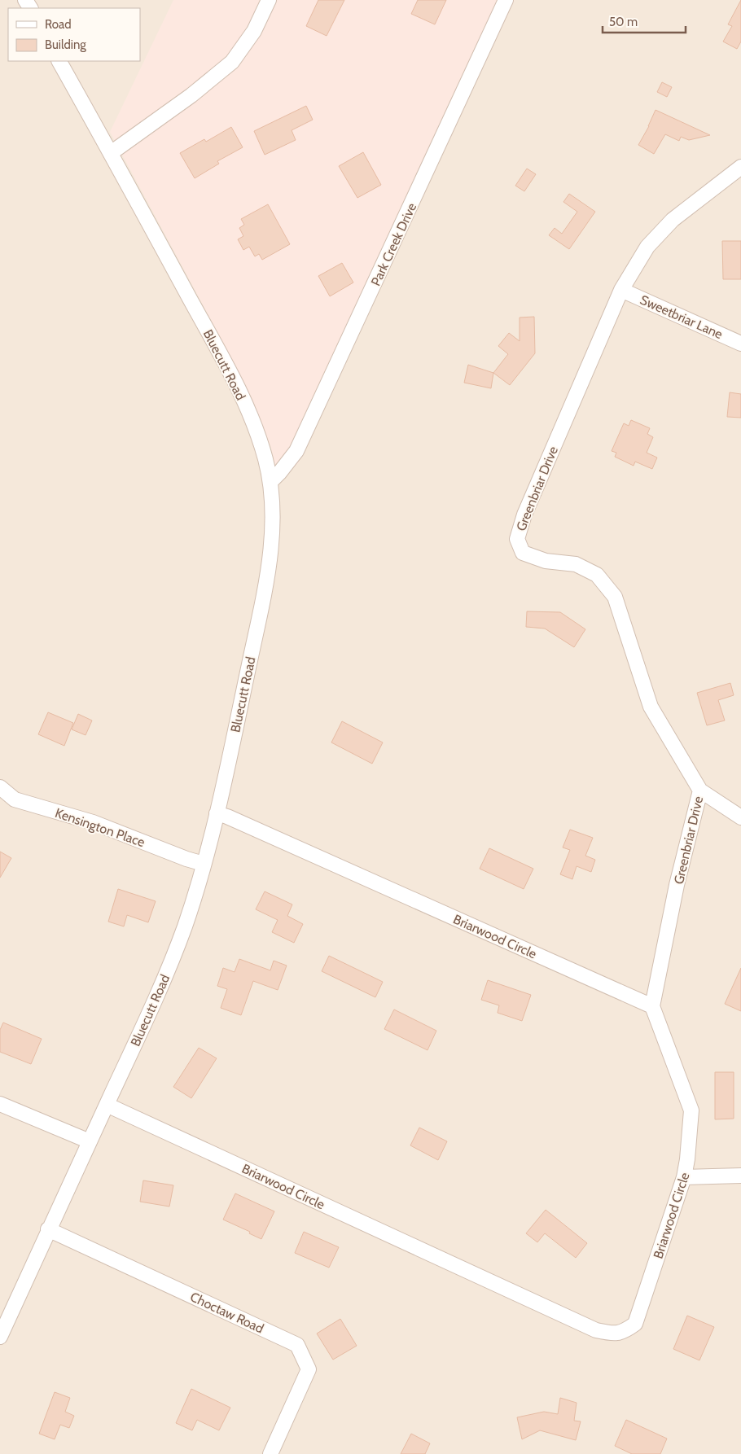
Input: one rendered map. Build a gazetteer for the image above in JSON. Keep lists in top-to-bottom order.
{
  "streets": {
    "street": [
      "Park Creek Drive",
      "Sweetbriar Lane",
      "Bluecutt Road",
      "Greenbriar Drive",
      "Kensington Place",
      "Briarwood Circle",
      "Choctaw Road"
    ]
  },
  "crossings": [
    ["Park Creek Drive", "Bluecutt Road"],
    ["Sweetbriar Lane", "Greenbriar Drive"],
    ["Bluecutt Road", "Kensington Place"],
    ["Bluecutt Road", "Briarwood Circle"],
    ["Bluecutt Road", "Choctaw Road"],
    ["Greenbriar Drive", "Briarwood Circle"]
  ],
  "legend": ["Road", "Building"],
  "scale_bar": "50 m"
}
